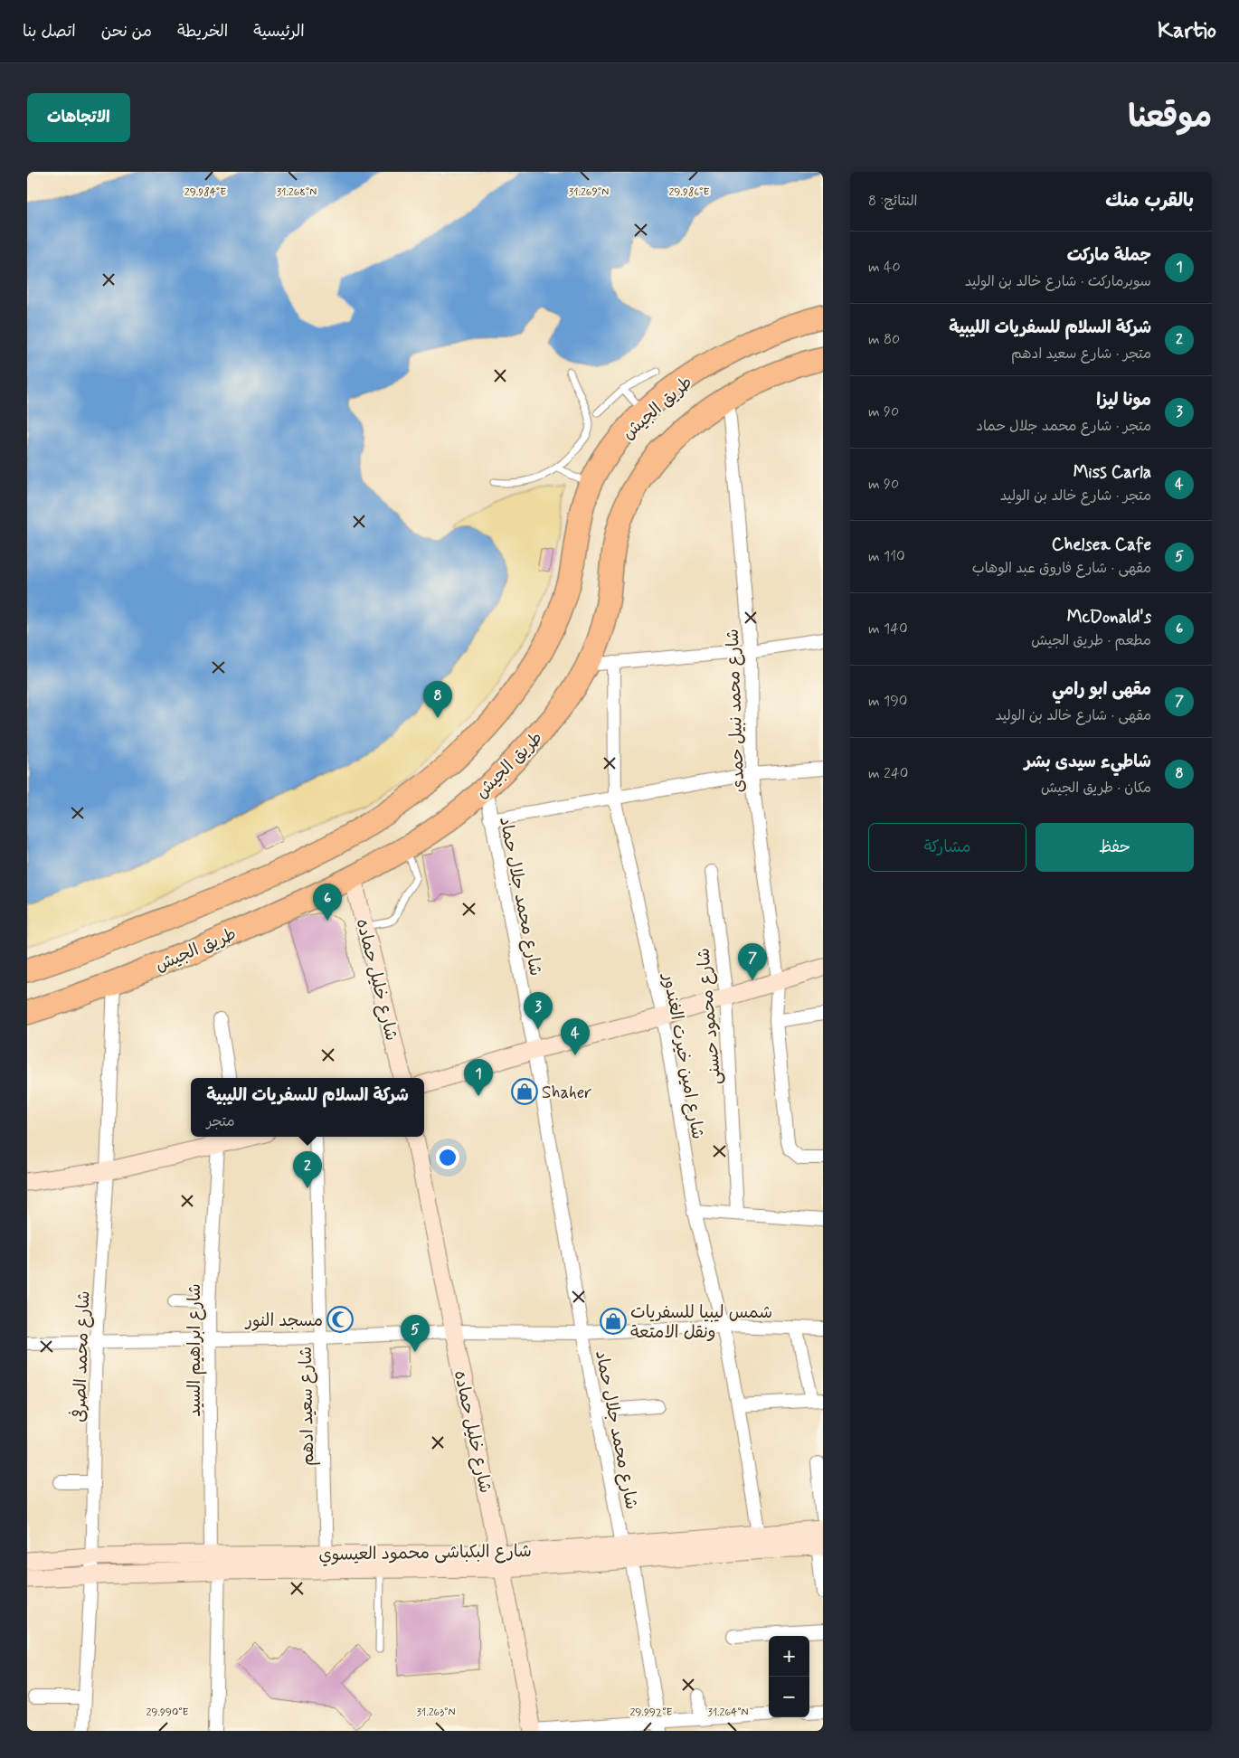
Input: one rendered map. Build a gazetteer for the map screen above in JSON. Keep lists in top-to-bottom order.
{
  "streets": {
    "highway": ["طريق الجيش"],
    "street": [
      "شارع محمد نبيل حمدى",
      "شارع محمد جلال حماد",
      "شارع خليل حماده",
      "شارع محمود حسنى",
      "شارع امين خيرت الغندور",
      "شارع ابراهيم السيد",
      "شارع محمد الصرفى",
      "شارع سعيد ادهم",
      "شارع البكباشى محمود العيسوي"
    ]
  },
  "crossings": [
    ["طريق الجيش", "شارع محمد نبيل حمدى"],
    ["طريق الجيش", "شارع محمد جلال حماد"],
    ["طريق الجيش", "شارع خليل حماده"],
    ["طريق الجيش", "شارع محمد الصرفى"],
    ["شارع محمد جلال حماد", "شارع البكباشى محمود العيسوي"],
    ["شارع خليل حماده", "شارع البكباشى محمود العيسوي"],
    ["شارع امين خيرت الغندور", "شارع البكباشى محمود العيسوي"],
    ["شارع ابراهيم السيد", "شارع البكباشى محمود العيسوي"],
    ["شارع محمد الصرفى", "شارع البكباشى محمود العيسوي"],
    ["شارع سعيد ادهم", "شارع البكباشى محمود العيسوي"]
  ],
  "places": {
    "shop": ["Shaher", "شمس ليبيا للسفريات ونقل الامتعة"],
    "mosque": ["مسجد النور"]
  },
  "page": {
    "header": "Kartio",
    "nav": [
      "الرئيسية",
      "الخريطة",
      "من نحن",
      "اتصل بنا"
    ],
    "title": "موقعنا",
    "buttons": [
      "الاتجاهات",
      ["حفظ", "مشاركة"]
    ],
    "heading": ["بالقرب منك", "النتائج: 8"],
    "list": [
      {
        "mark": "1",
        "name": "جملة ماركت",
        "note": "سوبرماركت · شارع خالد بن الوليد",
        "value": "40 m"
      },
      {
        "mark": "2",
        "name": "شركة السلام للسفريات الليبية",
        "note": "متجر · شارع سعيد ادهم",
        "value": "80 m"
      },
      {
        "mark": "3",
        "name": "مونا ليزا",
        "note": "متجر · شارع محمد جلال حماد",
        "value": "90 m"
      },
      {
        "mark": "4",
        "name": "Miss Carla",
        "note": "متجر · شارع خالد بن الوليد",
        "value": "90 m"
      },
      {
        "mark": "5",
        "name": "Chelsea Cafe",
        "note": "مقهى · شارع فاروق عبد الوهاب",
        "value": "110 m"
      },
      {
        "mark": "6",
        "name": "McDonald's",
        "note": "مطعم · طريق الجيش",
        "value": "140 m"
      },
      {
        "mark": "7",
        "name": "مقهى ابو رامي",
        "note": "مقهى · شارع خالد بن الوليد",
        "value": "190 m"
      },
      {
        "mark": "8",
        "name": "شاطيء سيدى بشر",
        "note": "مكان · طريق الجيش",
        "value": "240 m"
      }
    ],
    "pins": [
      "8",
      "6",
      "7",
      "3",
      "4",
      "1",
      "2",
      "5"
    ],
    "popup": ["شركة السلام للسفريات الليبية", "متجر"],
    "map_buttons": ["+", "−"]
  },
  "coordinates": [
    "31.268°N",
    "31.269°N",
    "29.984°E",
    "29.986°E",
    "29.990°E",
    "29.992°E",
    "31.263°N",
    "31.264°N"
  ]
}
